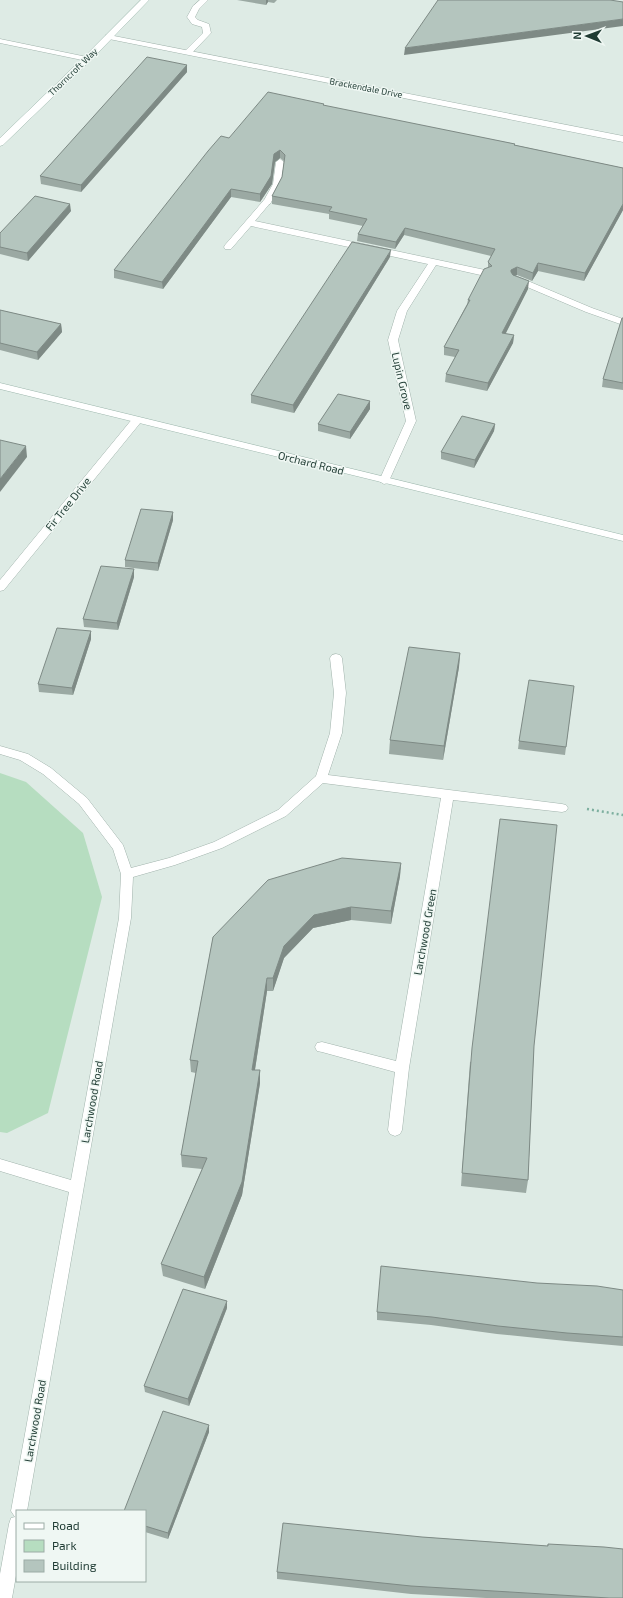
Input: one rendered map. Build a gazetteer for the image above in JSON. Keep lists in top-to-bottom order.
{
  "streets": {
    "street": [
      "Thorncroft Way",
      "Brackendale Drive",
      "Lupin Grove",
      "Orchard Road",
      "Fir Tree Drive",
      "Larchwood Green",
      "Larchwood Road"
    ]
  },
  "crossings": [
    ["Thorncroft Way", "Brackendale Drive"],
    ["Lupin Grove", "Orchard Road"],
    ["Orchard Road", "Fir Tree Drive"]
  ],
  "legend": ["Road", "Park", "Building"],
  "north": "left"
}
